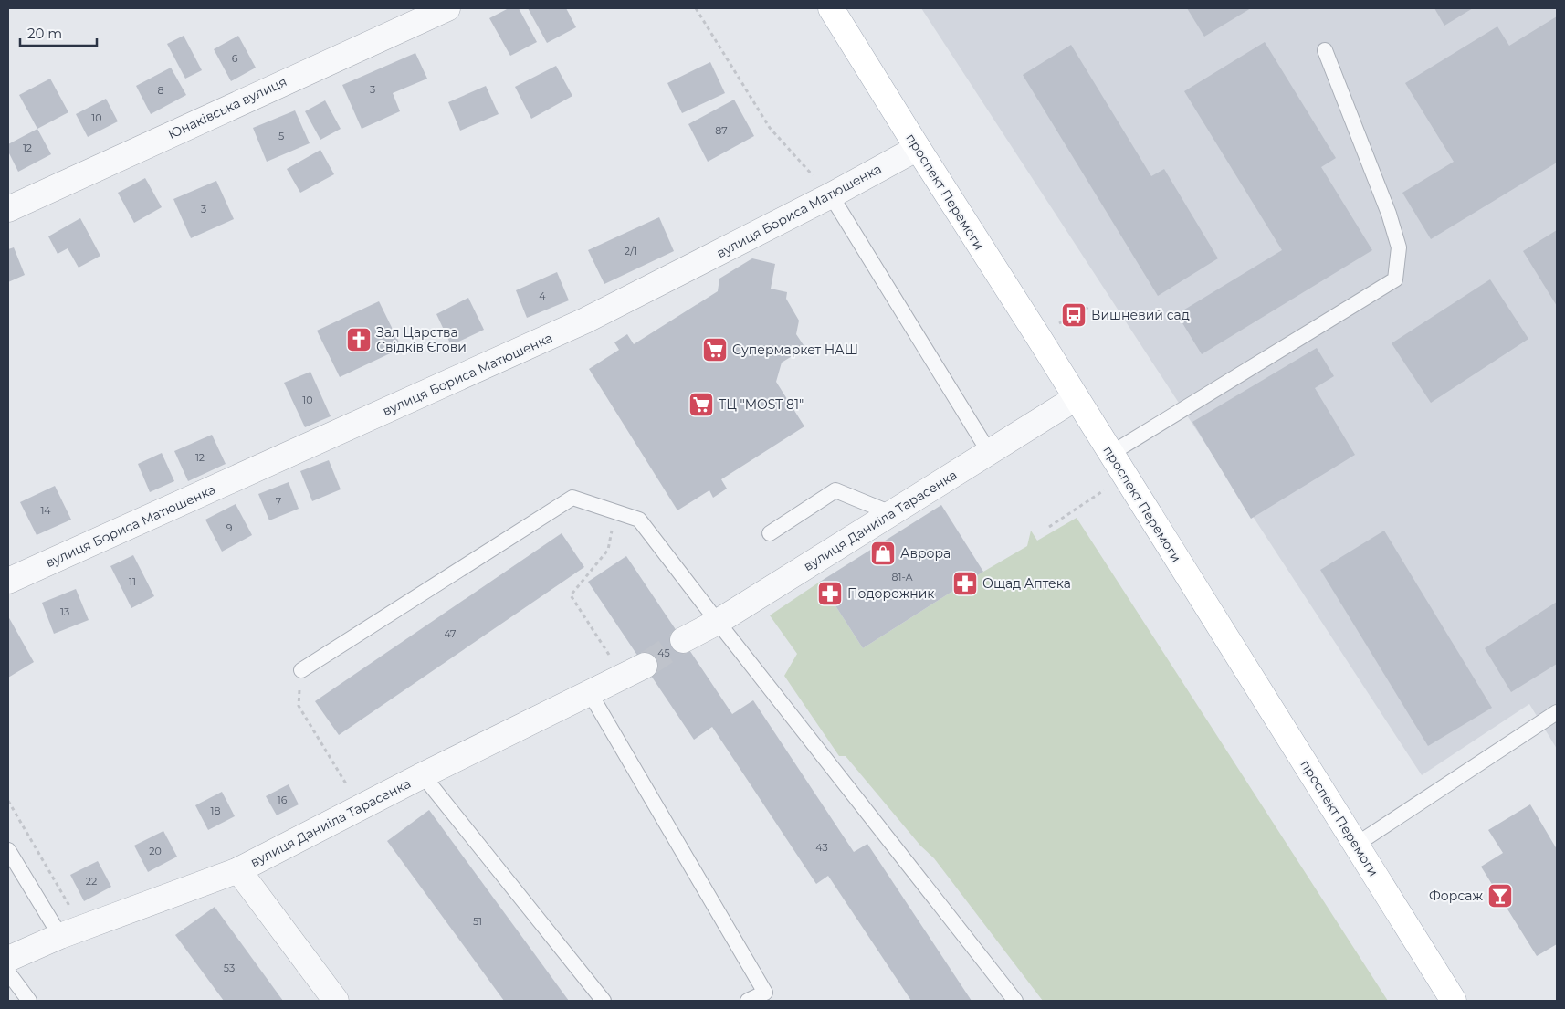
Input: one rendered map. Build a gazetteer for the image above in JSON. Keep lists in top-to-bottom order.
{
  "streets": {
    "main road": ["проспект Перемоги"],
    "street": ["Юнаківська вулиця", "вулиця Бориса Матюшенка", "вулиця Даниіла Тарасенка"]
  },
  "crossings": [
    ["проспект Перемоги", "вулиця Бориса Матюшенка"],
    ["проспект Перемоги", "вулиця Даниіла Тарасенка"]
  ],
  "places": {
    "bus stop": ["Вишневий сад"],
    "church": ["Зал Царства Свідків Єгови"],
    "supermarket": ["Супермаркет НАШ", "ТЦ \"MOST 81\""],
    "shop": ["Аврора"],
    "pharmacy": ["Ощад Аптека", "Подорожник"],
    "bar": ["Форсаж"]
  },
  "house_numbers": [
    "6",
    "3",
    "8",
    "10",
    "87",
    "5",
    "12",
    "3",
    "2/1",
    "4",
    "10",
    "12",
    "7",
    "14",
    "9",
    "81-А",
    "11",
    "13",
    "47",
    "45",
    "16",
    "18",
    "43",
    "20",
    "22",
    "51",
    "53"
  ],
  "scale_bar": "20 m"
}
